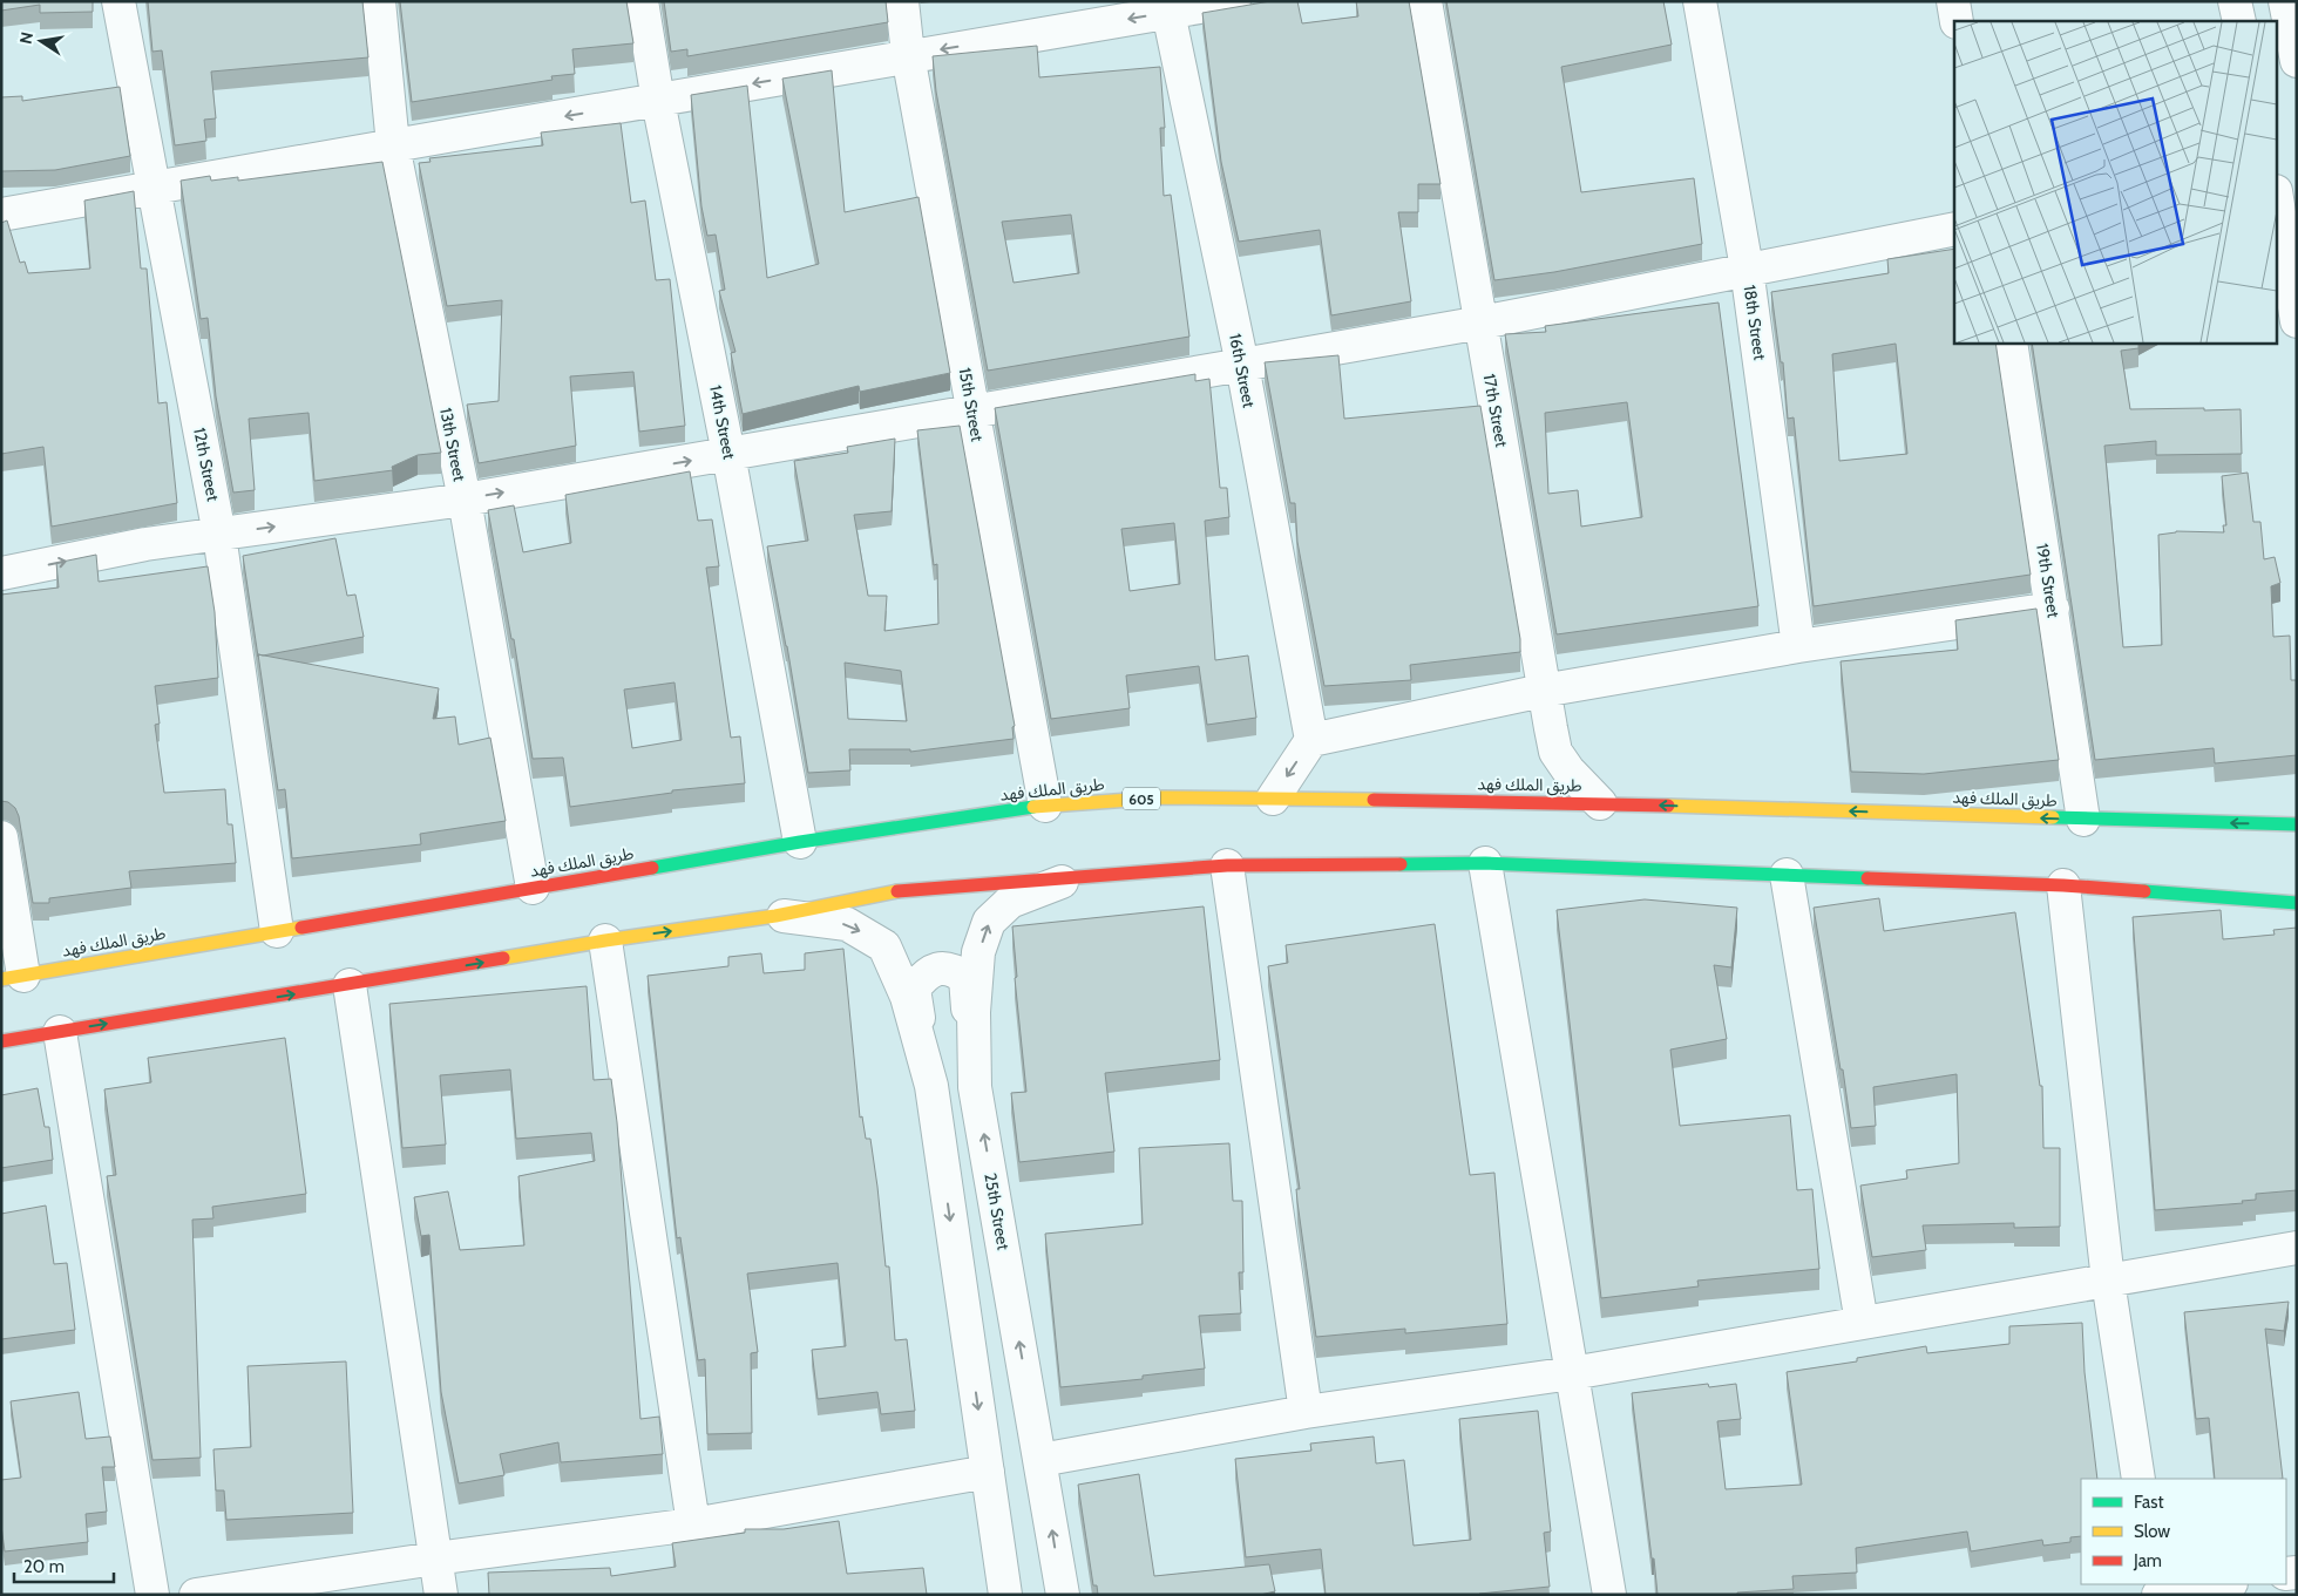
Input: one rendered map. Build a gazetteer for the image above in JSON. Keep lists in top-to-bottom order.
{
  "streets": {
    "highway": ["طريق الملك فهد", "605"],
    "street": [
      "18th Street",
      "16th Street",
      "15th Street",
      "17th Street",
      "14th Street",
      "13th Street",
      "12th Street",
      "19th Street",
      "25th Street"
    ]
  },
  "crossings": [
    ["15th Street", "طريق الملك فهد"],
    ["17th Street", "طريق الملك فهد"],
    ["14th Street", "طريق الملك فهد"],
    ["13th Street", "طريق الملك فهد"],
    ["12th Street", "طريق الملك فهد"],
    ["19th Street", "طريق الملك فهد"]
  ],
  "legend": ["Fast", "Slow", "Jam"],
  "scale_bar": "20 m",
  "north": "left"
}
